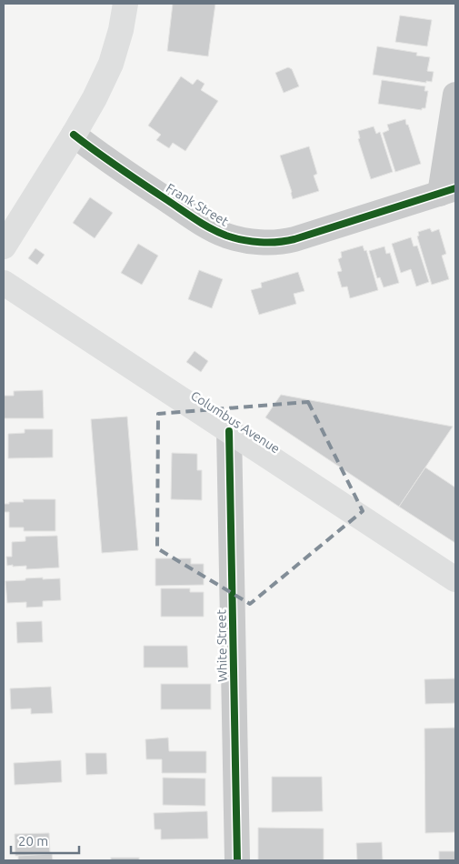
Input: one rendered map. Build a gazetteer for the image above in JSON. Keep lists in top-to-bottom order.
{
  "streets": {
    "main road": ["Columbus Avenue"],
    "street": ["Frank Street", "White Street"]
  },
  "crossings": [
    ["Columbus Avenue", "White Street"]
  ],
  "scale_bar": "20 m"
}
